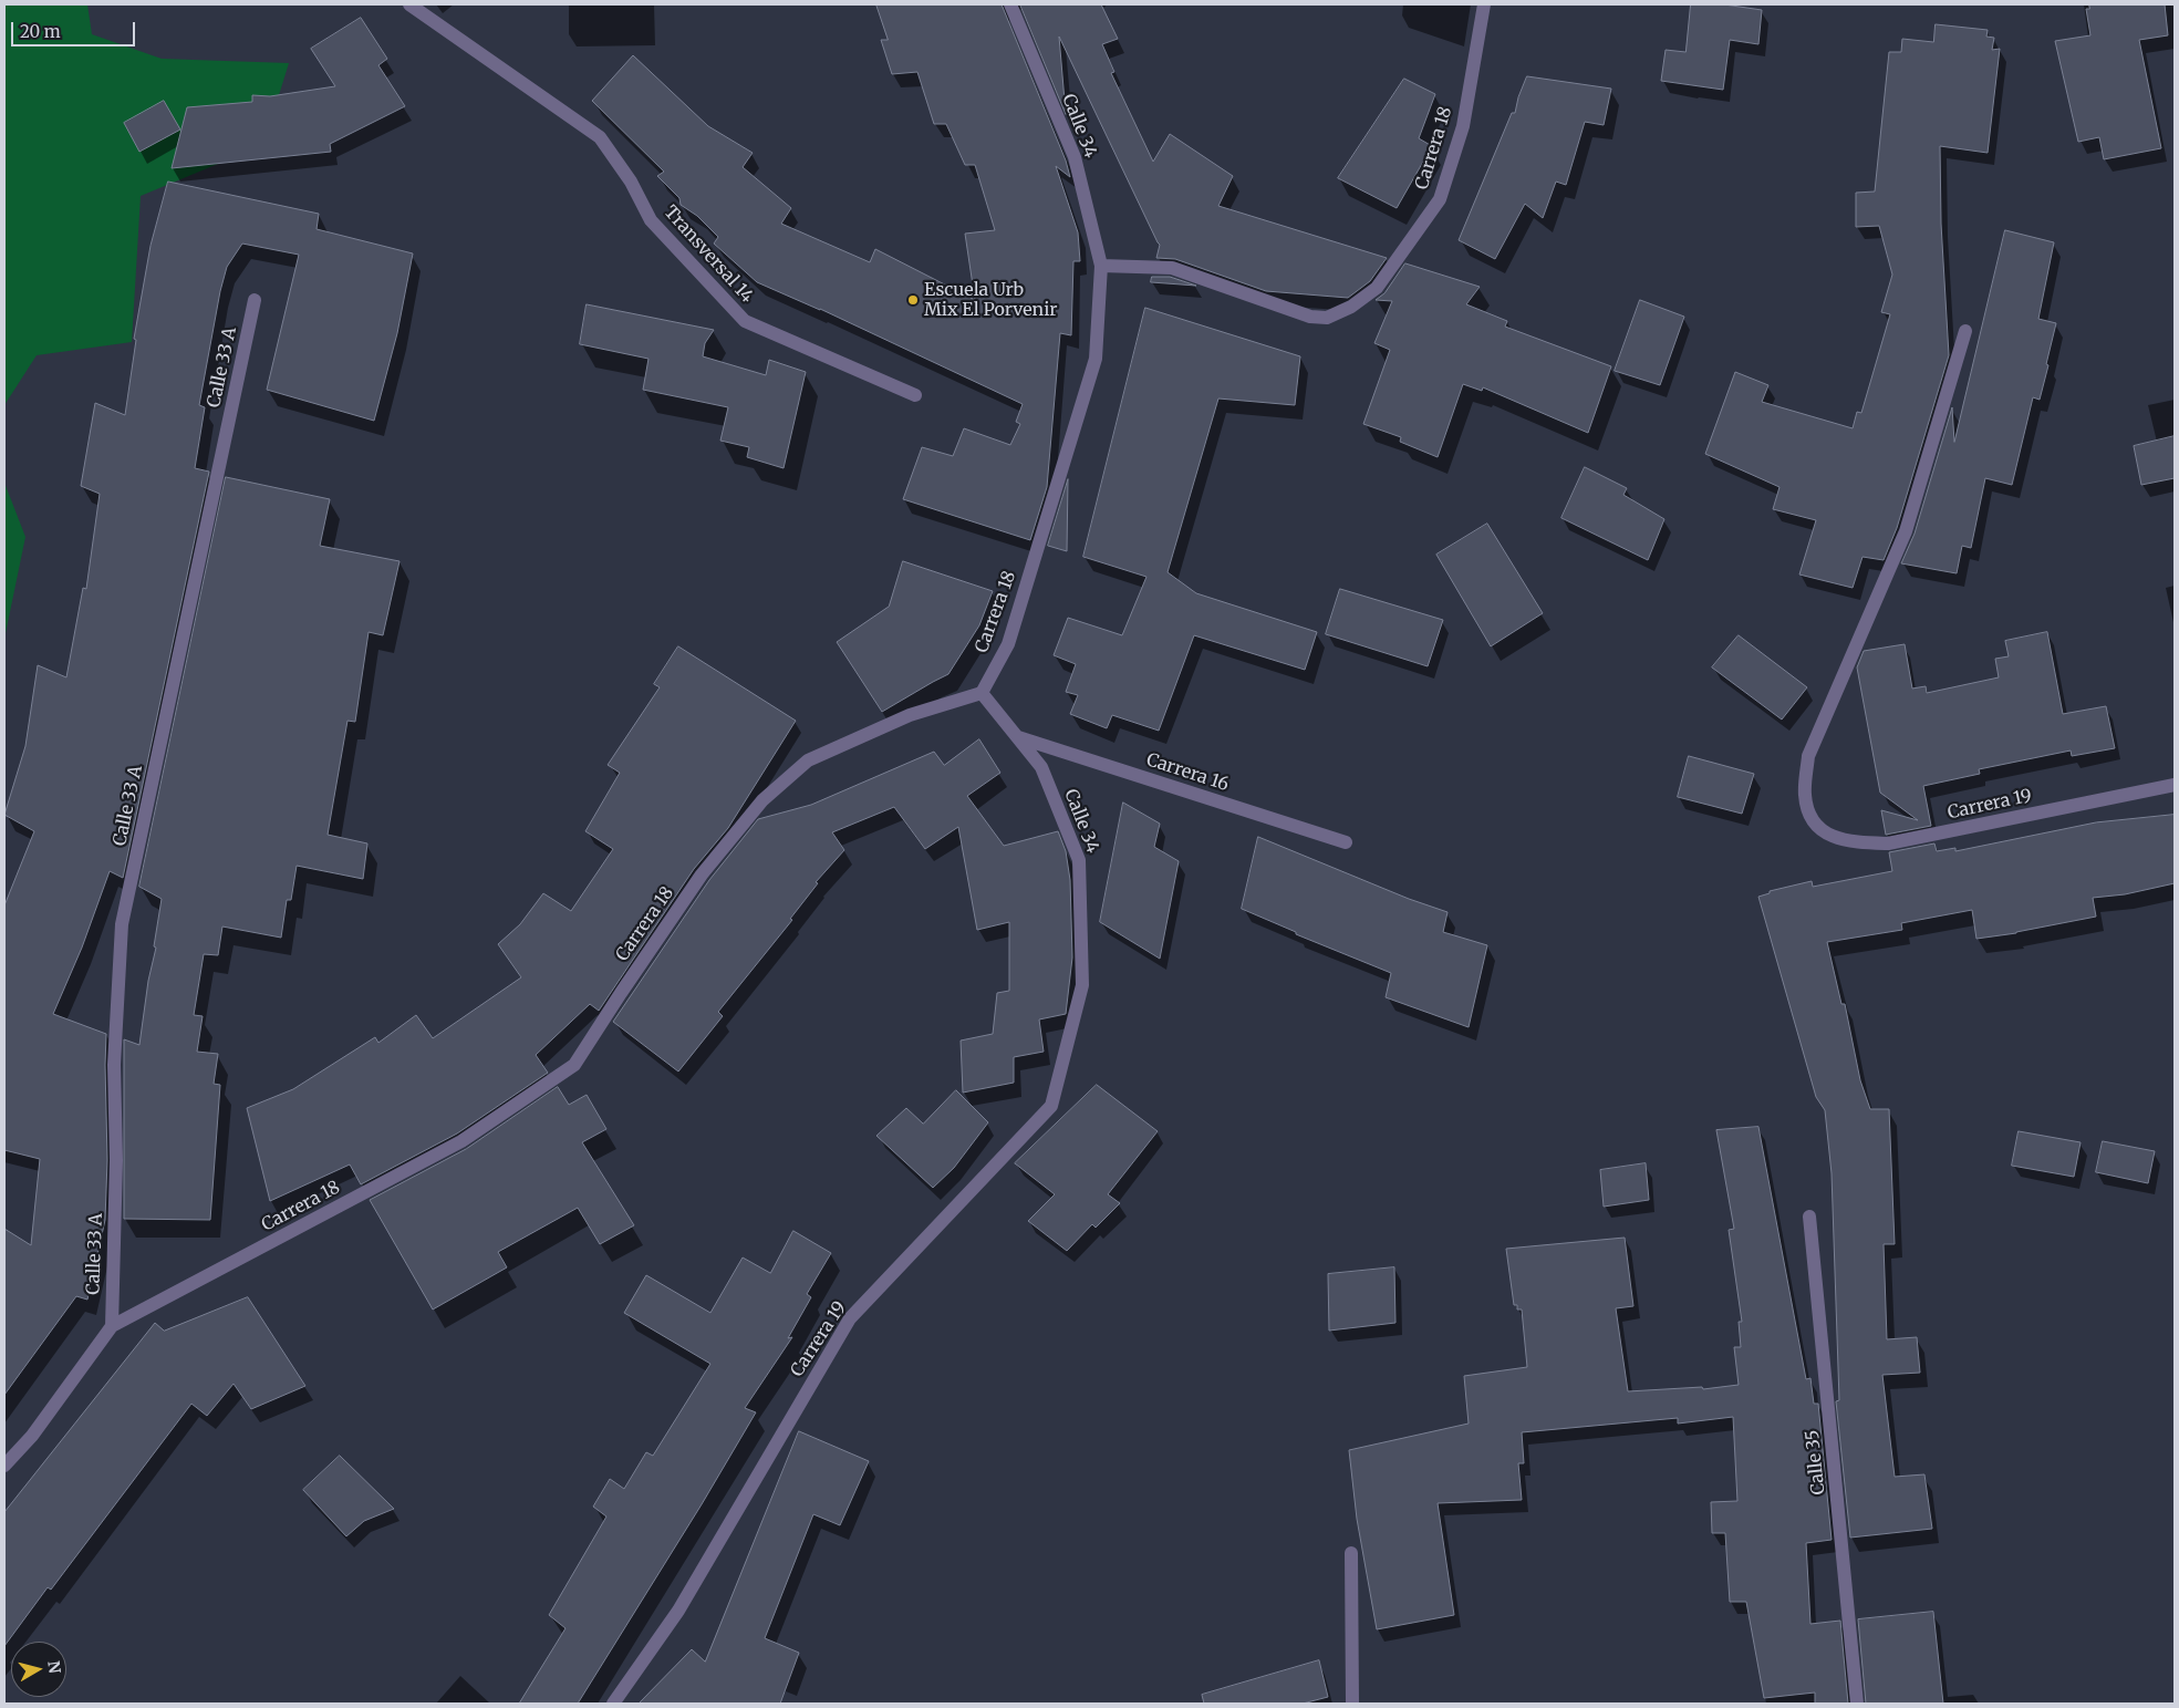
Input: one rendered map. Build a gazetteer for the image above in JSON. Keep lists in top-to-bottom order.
{
  "streets": {
    "street": [
      "Calle 34",
      "Carrera 18",
      "Transversal 14",
      "Calle 33 A",
      "Carrera 16",
      "Carrera 19",
      "Calle 35"
    ]
  },
  "crossings": [
    ["Calle 34", "Carrera 18"],
    ["Calle 34", "Carrera 16"],
    ["Calle 34", "Carrera 19"],
    ["Carrera 18", "Calle 33 A"]
  ],
  "places": ["Escuela Urb Mix El Porvenir"],
  "scale_bar": "20 m",
  "north": "right"
}
